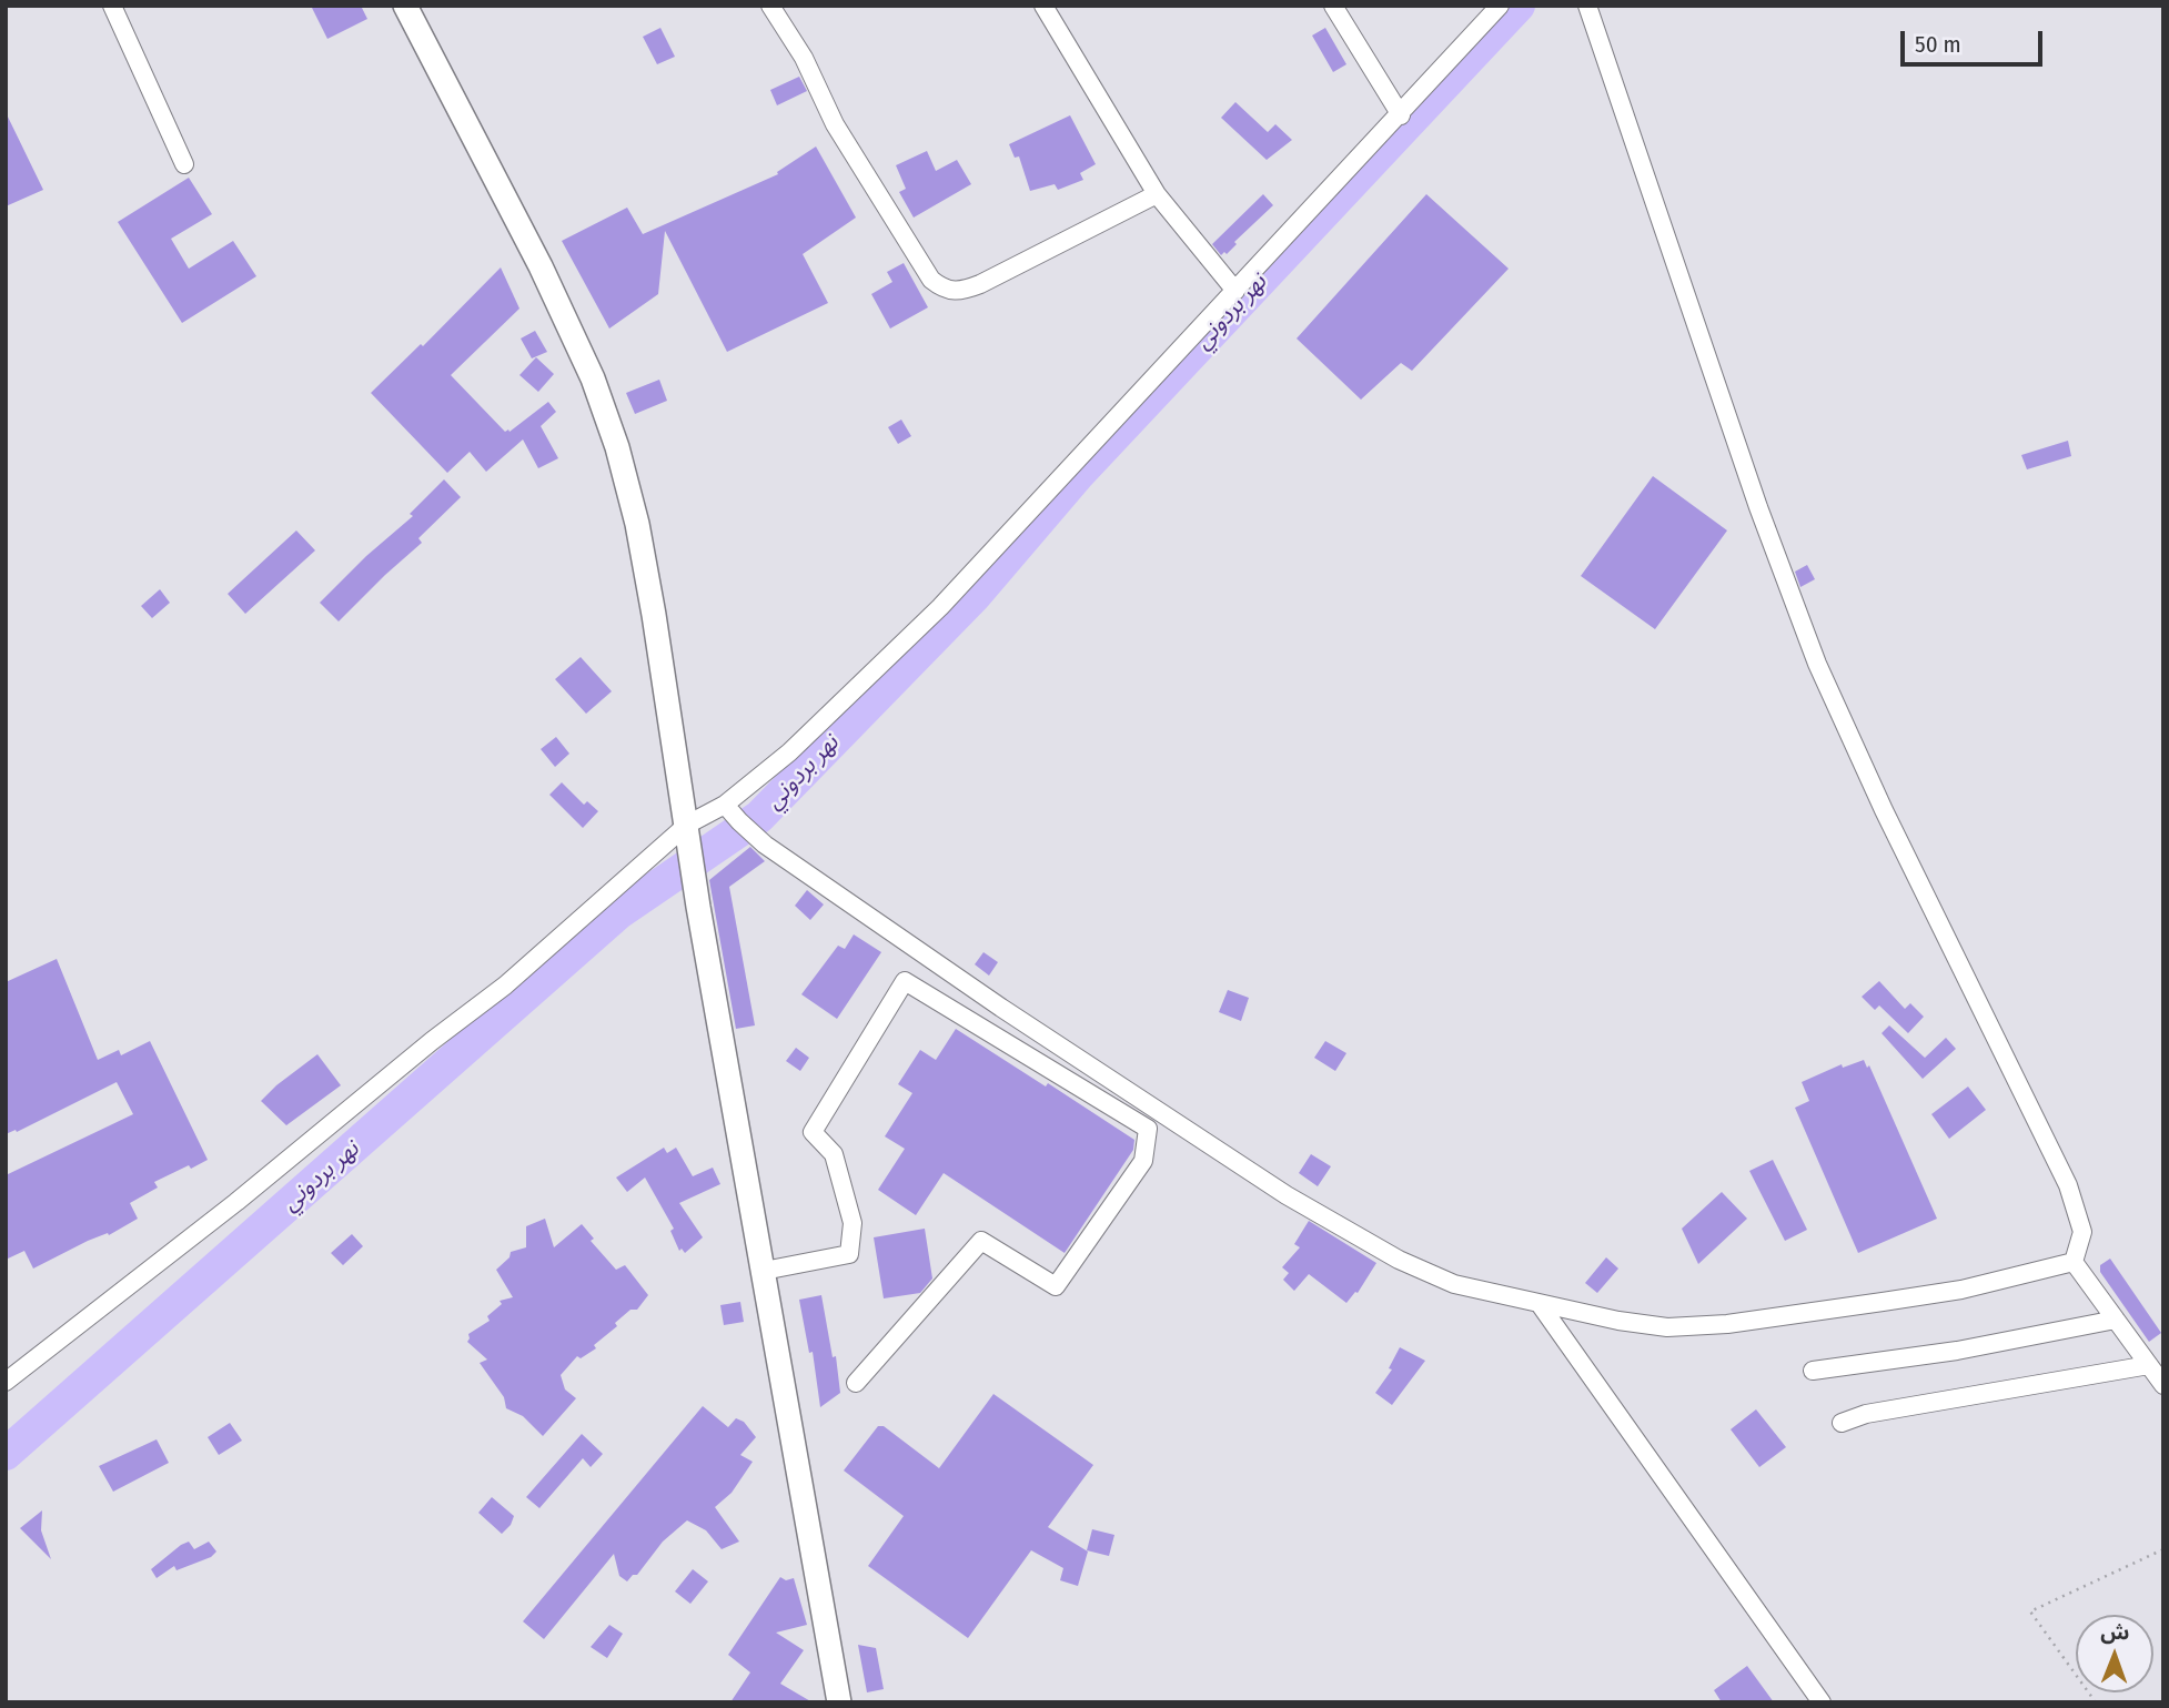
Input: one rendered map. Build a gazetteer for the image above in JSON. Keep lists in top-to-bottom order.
{
  "water": ["نهر بردوني"],
  "scale_bar": "50 m",
  "north": "top"
}
